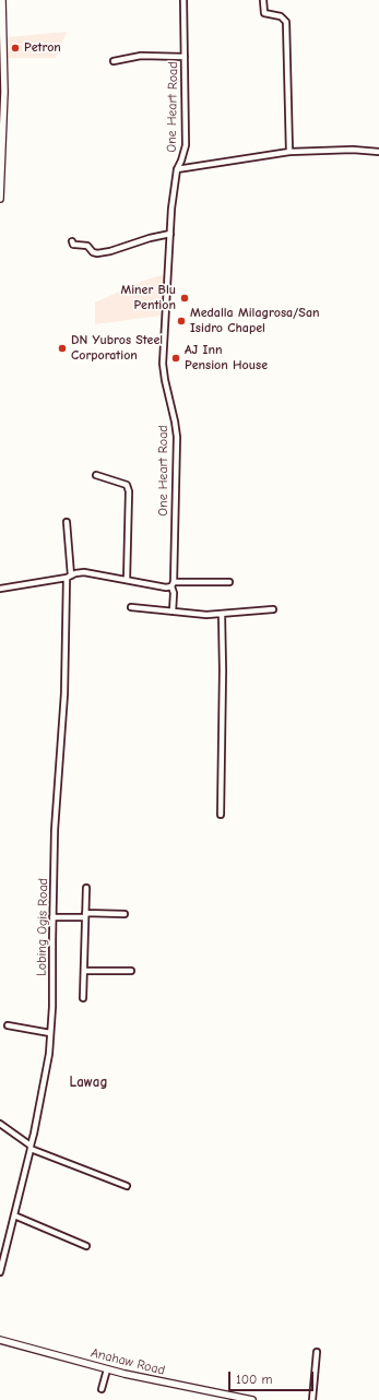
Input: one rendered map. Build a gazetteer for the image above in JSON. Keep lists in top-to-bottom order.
{
  "streets": {
    "street": ["One Heart Road", "Lobing Ogis Road", "Anahaw Road"]
  },
  "districts": ["Lawag"],
  "places": [
    "Petron",
    "Miner Blu Pention",
    "Medalla Milagrosa/San Isidro Chapel",
    "DN Yubros Steel Corporation",
    "AJ Inn Pension House"
  ],
  "scale_bar": "100 m"
}
